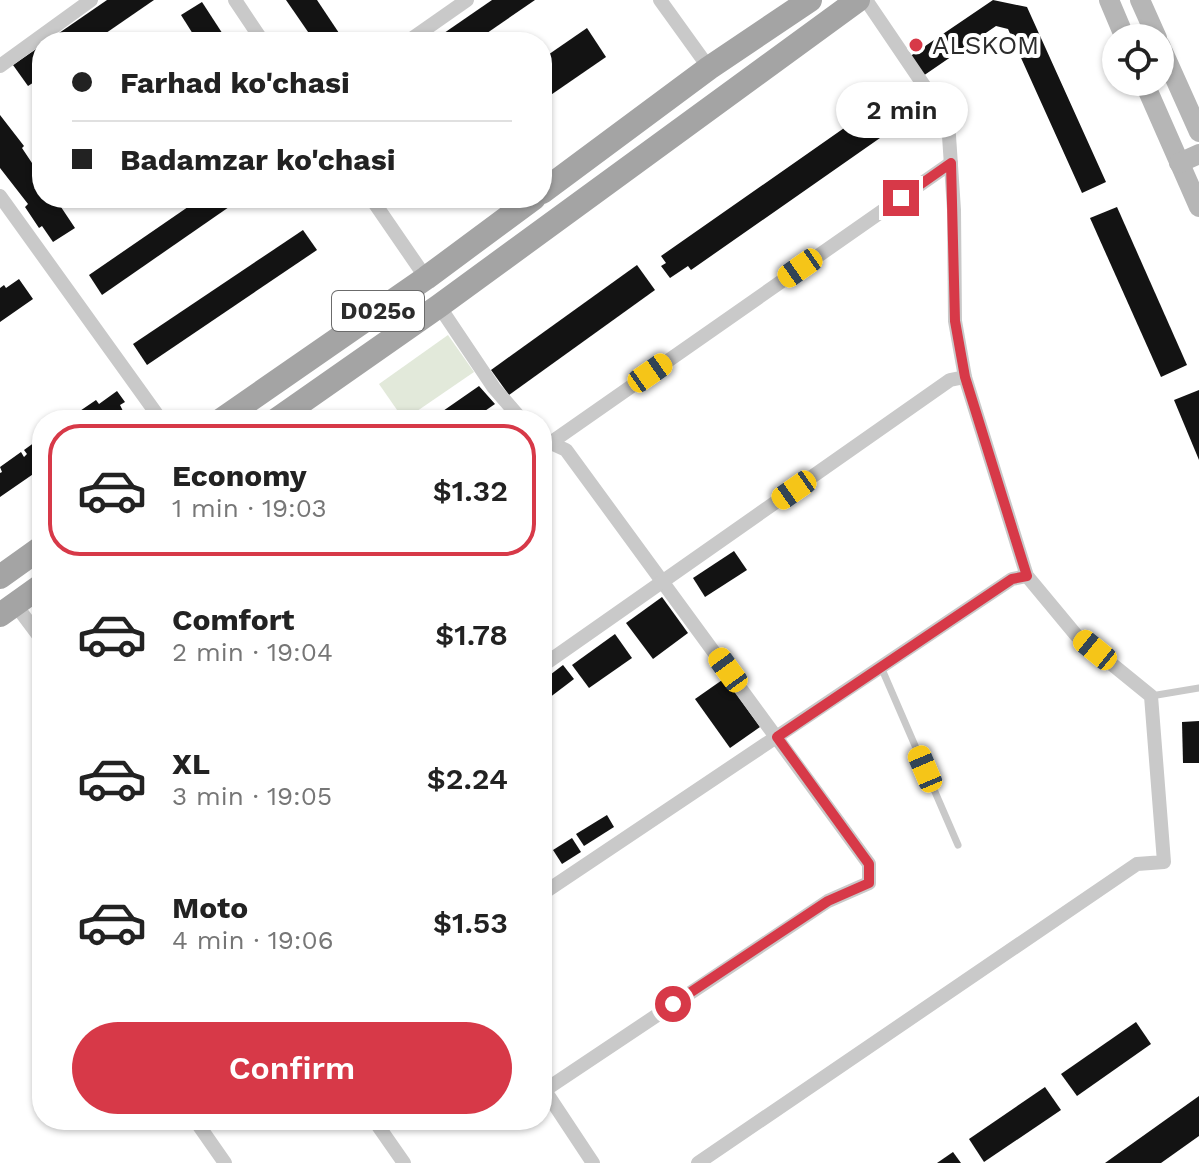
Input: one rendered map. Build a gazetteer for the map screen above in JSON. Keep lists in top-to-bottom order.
{
  "streets": {
    "main road": ["D025o"]
  },
  "places": ["ALSKOM"],
  "page": {
    "banner": ["Farhad ko'chasi", "Badamzar ko'chasi"],
    "bubble": "2 min",
    "list": [
      {
        "name": "Economy",
        "note": "1 min · 19:03",
        "value": "$1.32"
      },
      {
        "name": "Comfort",
        "note": "2 min · 19:04",
        "value": "$1.78"
      },
      {
        "name": "XL",
        "note": "3 min · 19:05",
        "value": "$2.24"
      },
      {
        "name": "Moto",
        "note": "4 min · 19:06",
        "value": "$1.53"
      }
    ],
    "buttons": "Confirm"
  }
}
